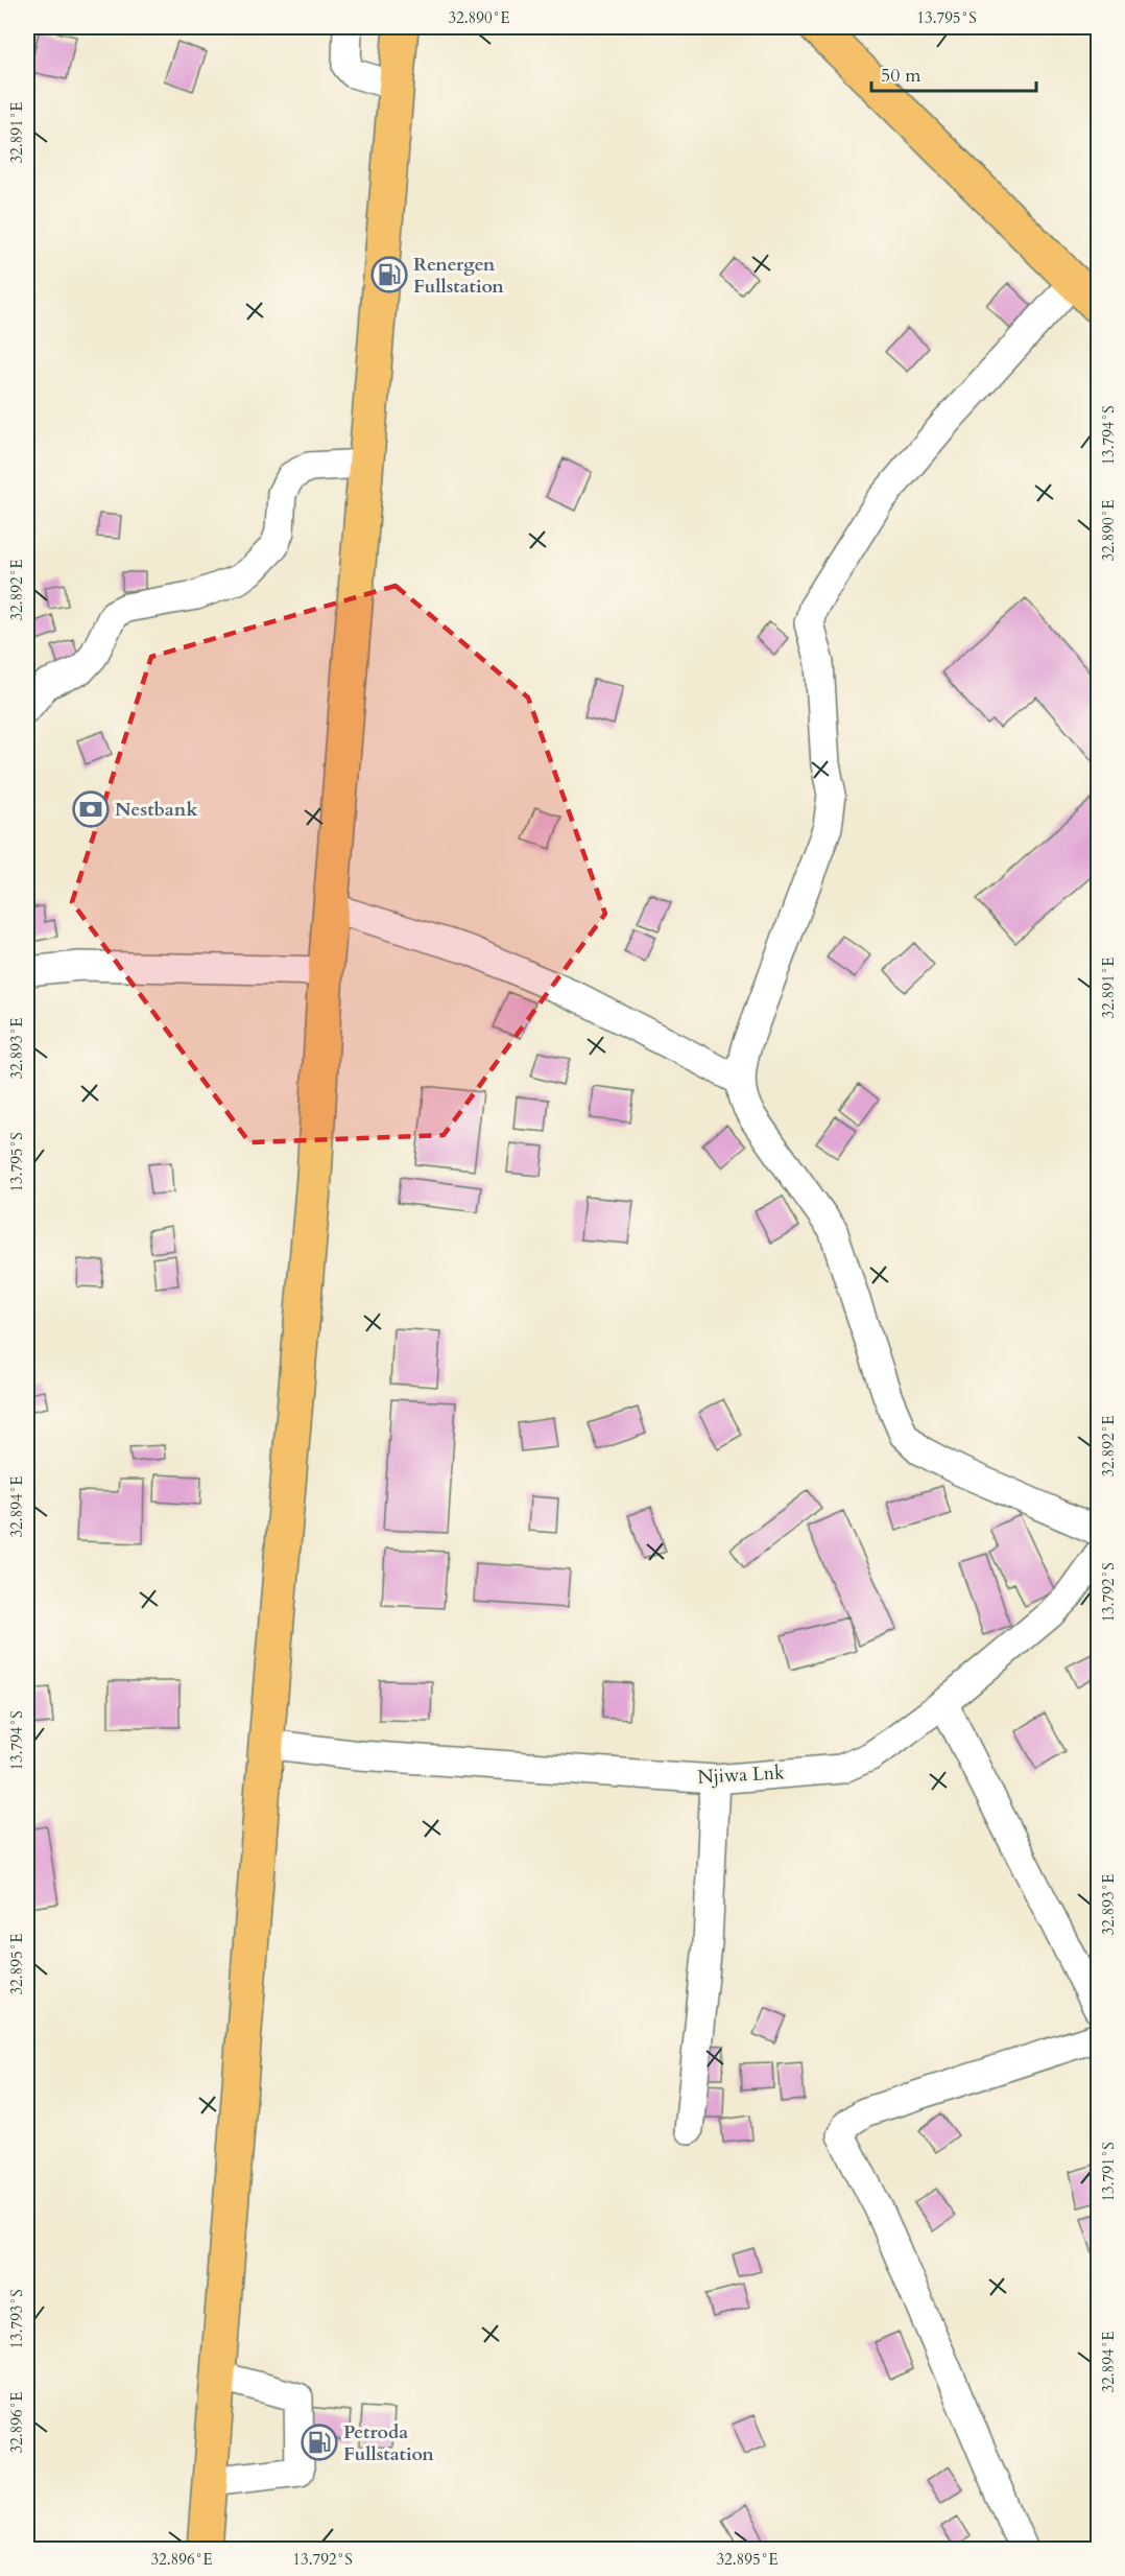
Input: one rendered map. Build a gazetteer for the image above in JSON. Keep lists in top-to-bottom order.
{
  "streets": {
    "street": ["Njiwa Lnk"]
  },
  "places": {
    "fuel station": ["Renergen Fullstation", "Petroda Fullstation"],
    "bank": ["Nestbank"]
  },
  "scale_bar": "50 m",
  "coordinates": [
    "32.890°E",
    "13.795°S",
    "32.891°E",
    "13.794°S",
    "32.892°E",
    "32.893°E",
    "32.894°E",
    "13.792°S",
    "32.895°E",
    "13.791°S",
    "13.793°S",
    "32.896°E"
  ]
}
